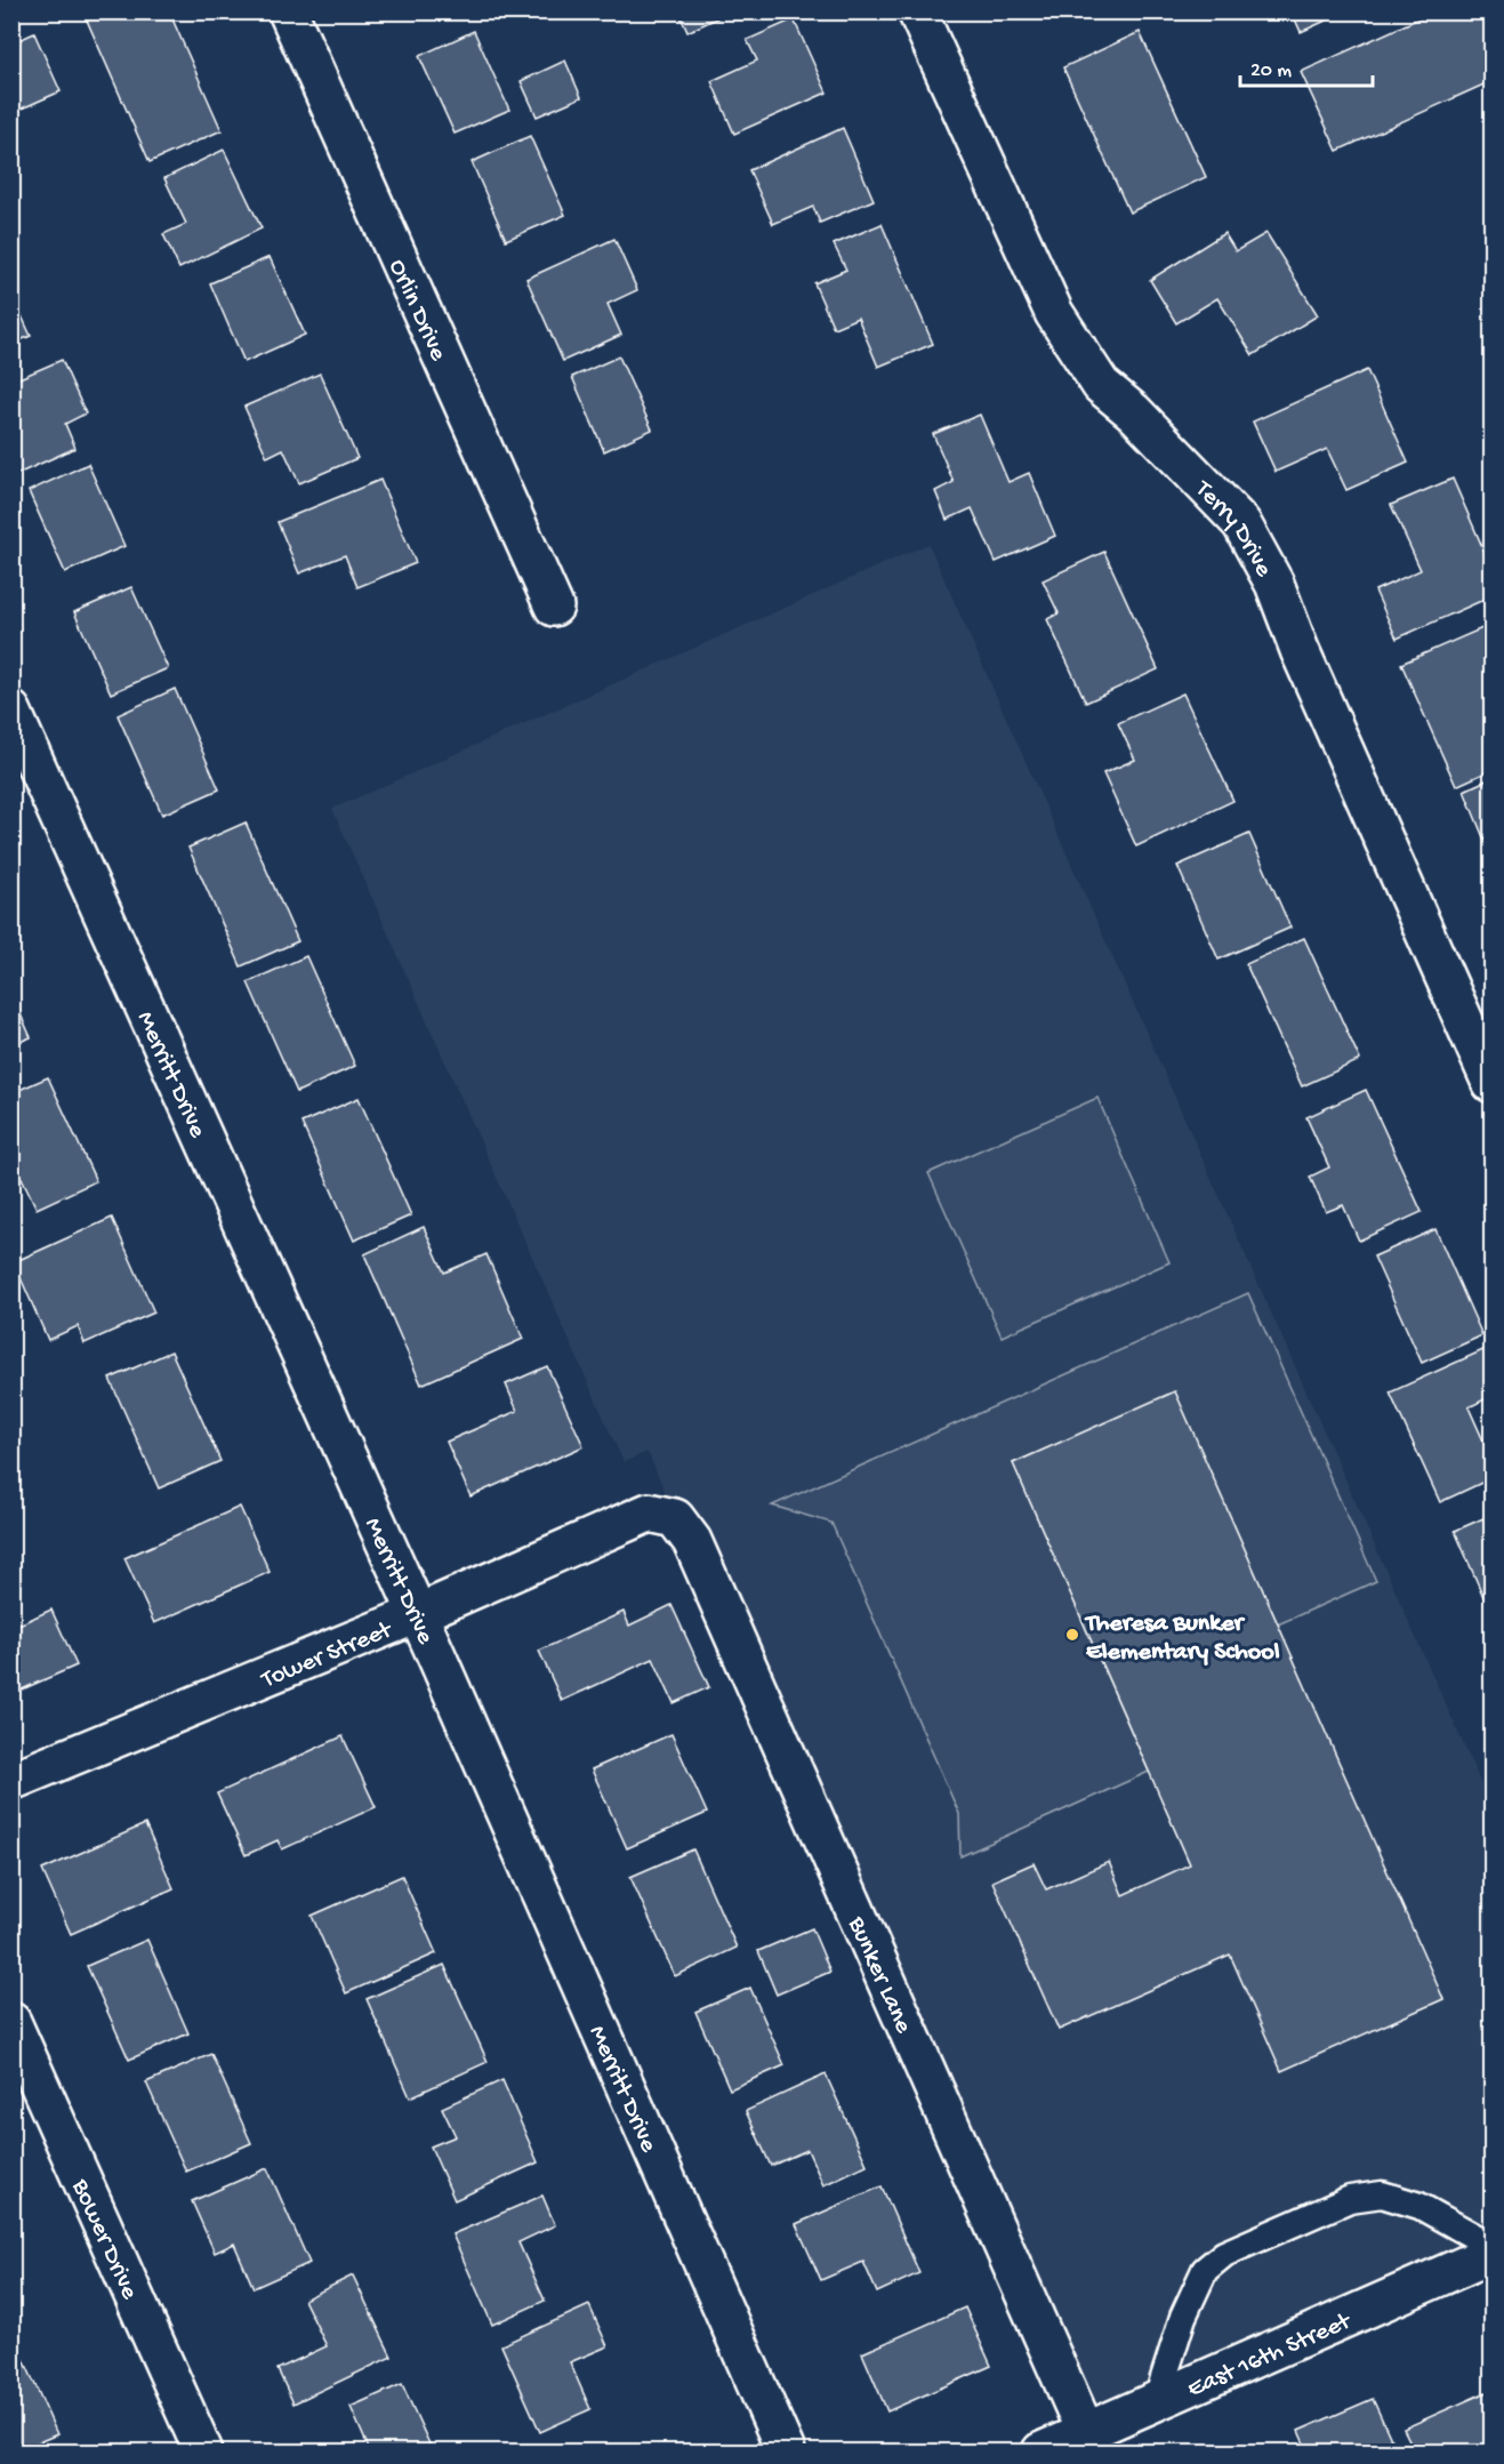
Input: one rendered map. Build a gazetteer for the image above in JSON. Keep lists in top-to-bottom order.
{
  "streets": {
    "street": [
      "Orlin Drive",
      "Terry Drive",
      "Merritt Drive",
      "Tower Street",
      "Bunker Lane",
      "Bower Drive",
      "East 16th Street"
    ]
  },
  "crossings": [
    ["Merritt Drive", "Tower Street"],
    ["Tower Street", "Bunker Lane"],
    ["Bunker Lane", "East 16th Street"]
  ],
  "places": ["Theresa Bunker Elementary School"],
  "scale_bar": "20 m"
}
